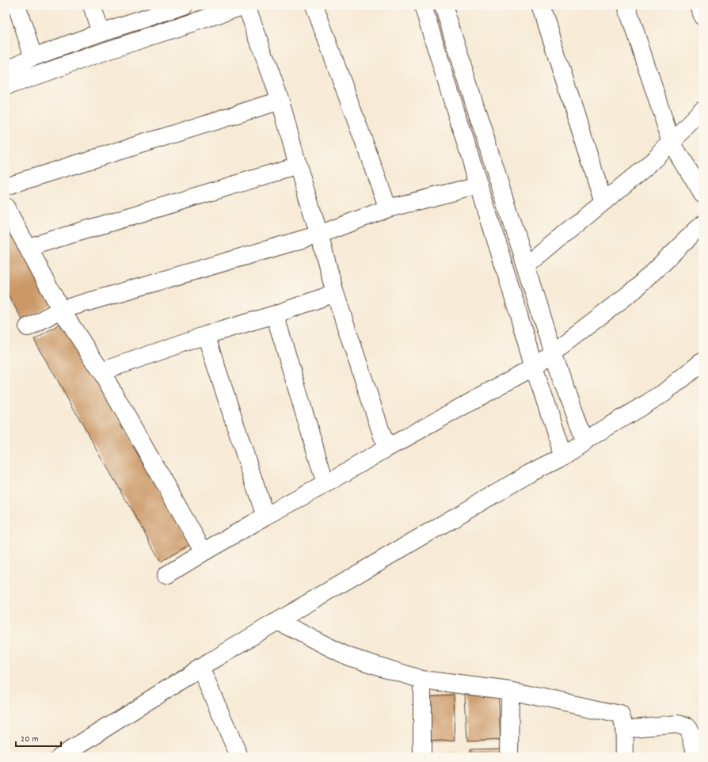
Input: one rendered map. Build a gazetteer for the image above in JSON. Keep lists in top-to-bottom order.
{
  "scale_bar": "20 m"
}
